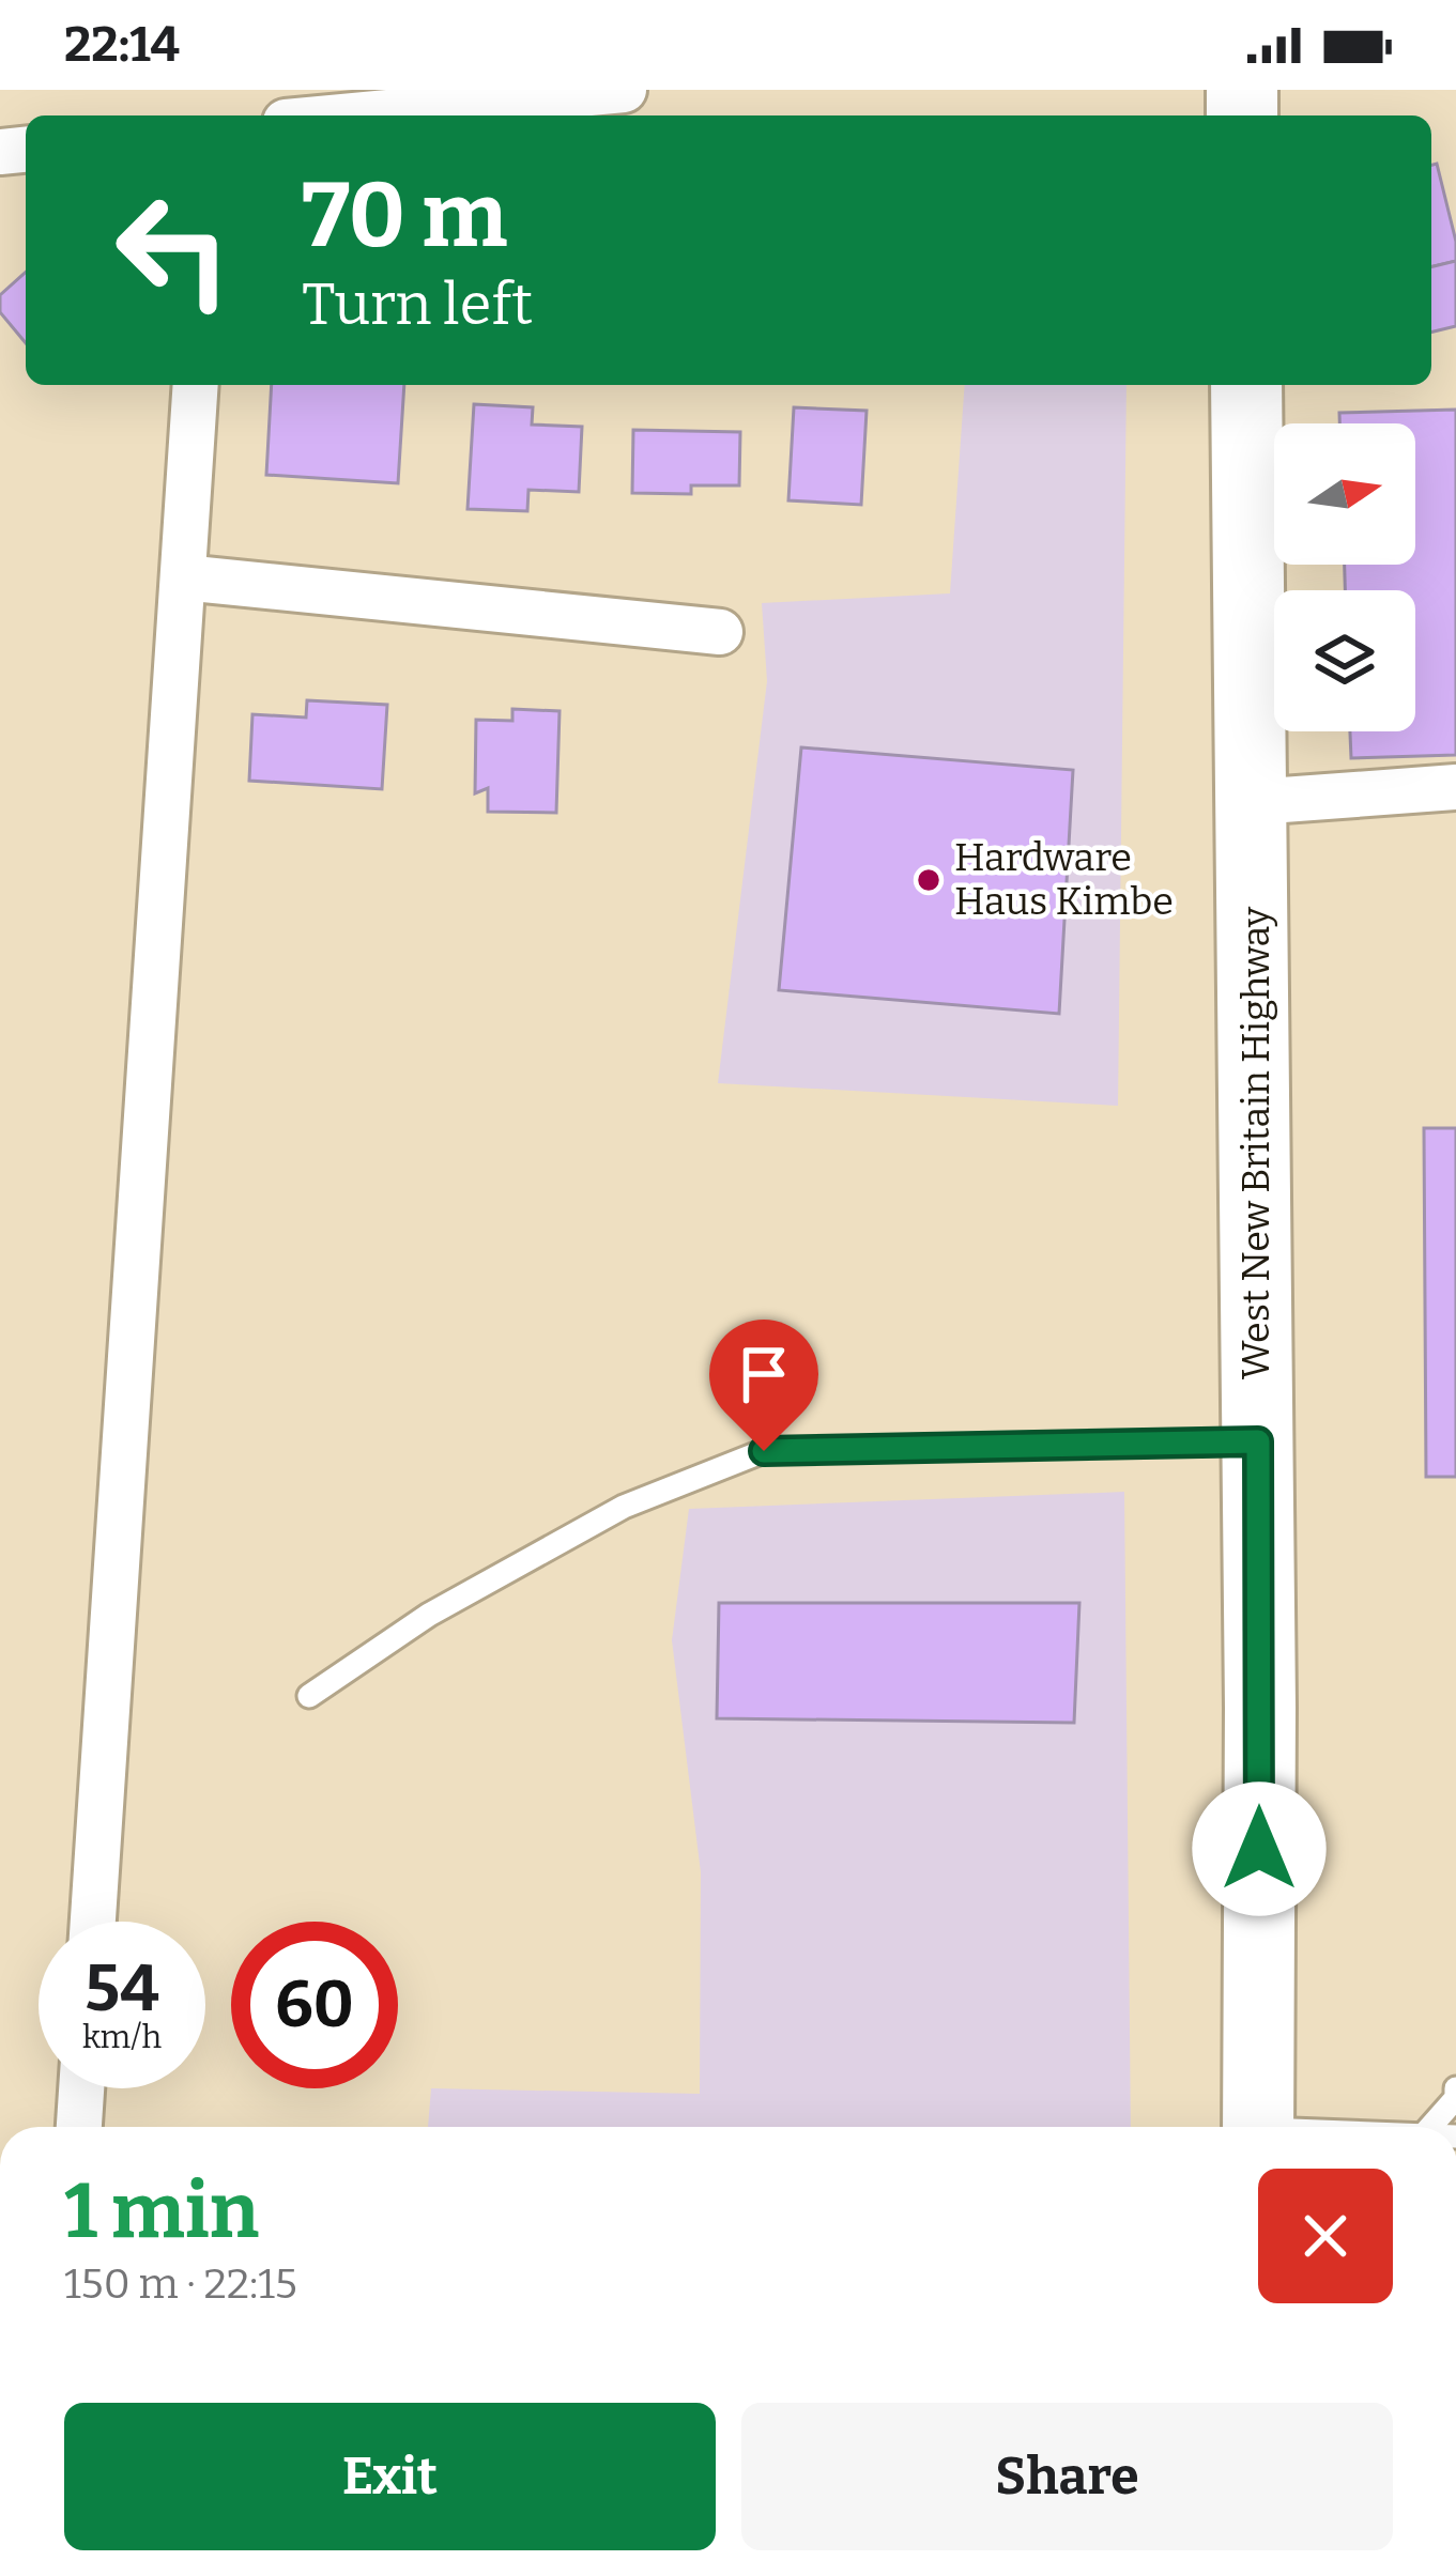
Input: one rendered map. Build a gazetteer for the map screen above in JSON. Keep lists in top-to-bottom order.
{
  "streets": {
    "main road": ["West New Britain Highway"]
  },
  "places": ["Hardware Haus Kimbe"],
  "north": "right",
  "page": {
    "status": "22:14",
    "turn": ["70 m", "Turn left"],
    "speed": "54 km/h",
    "limit": "60",
    "heading": ["1 min", "150 m · 22:15"],
    "buttons": ["Exit", "Share"]
  }
}
